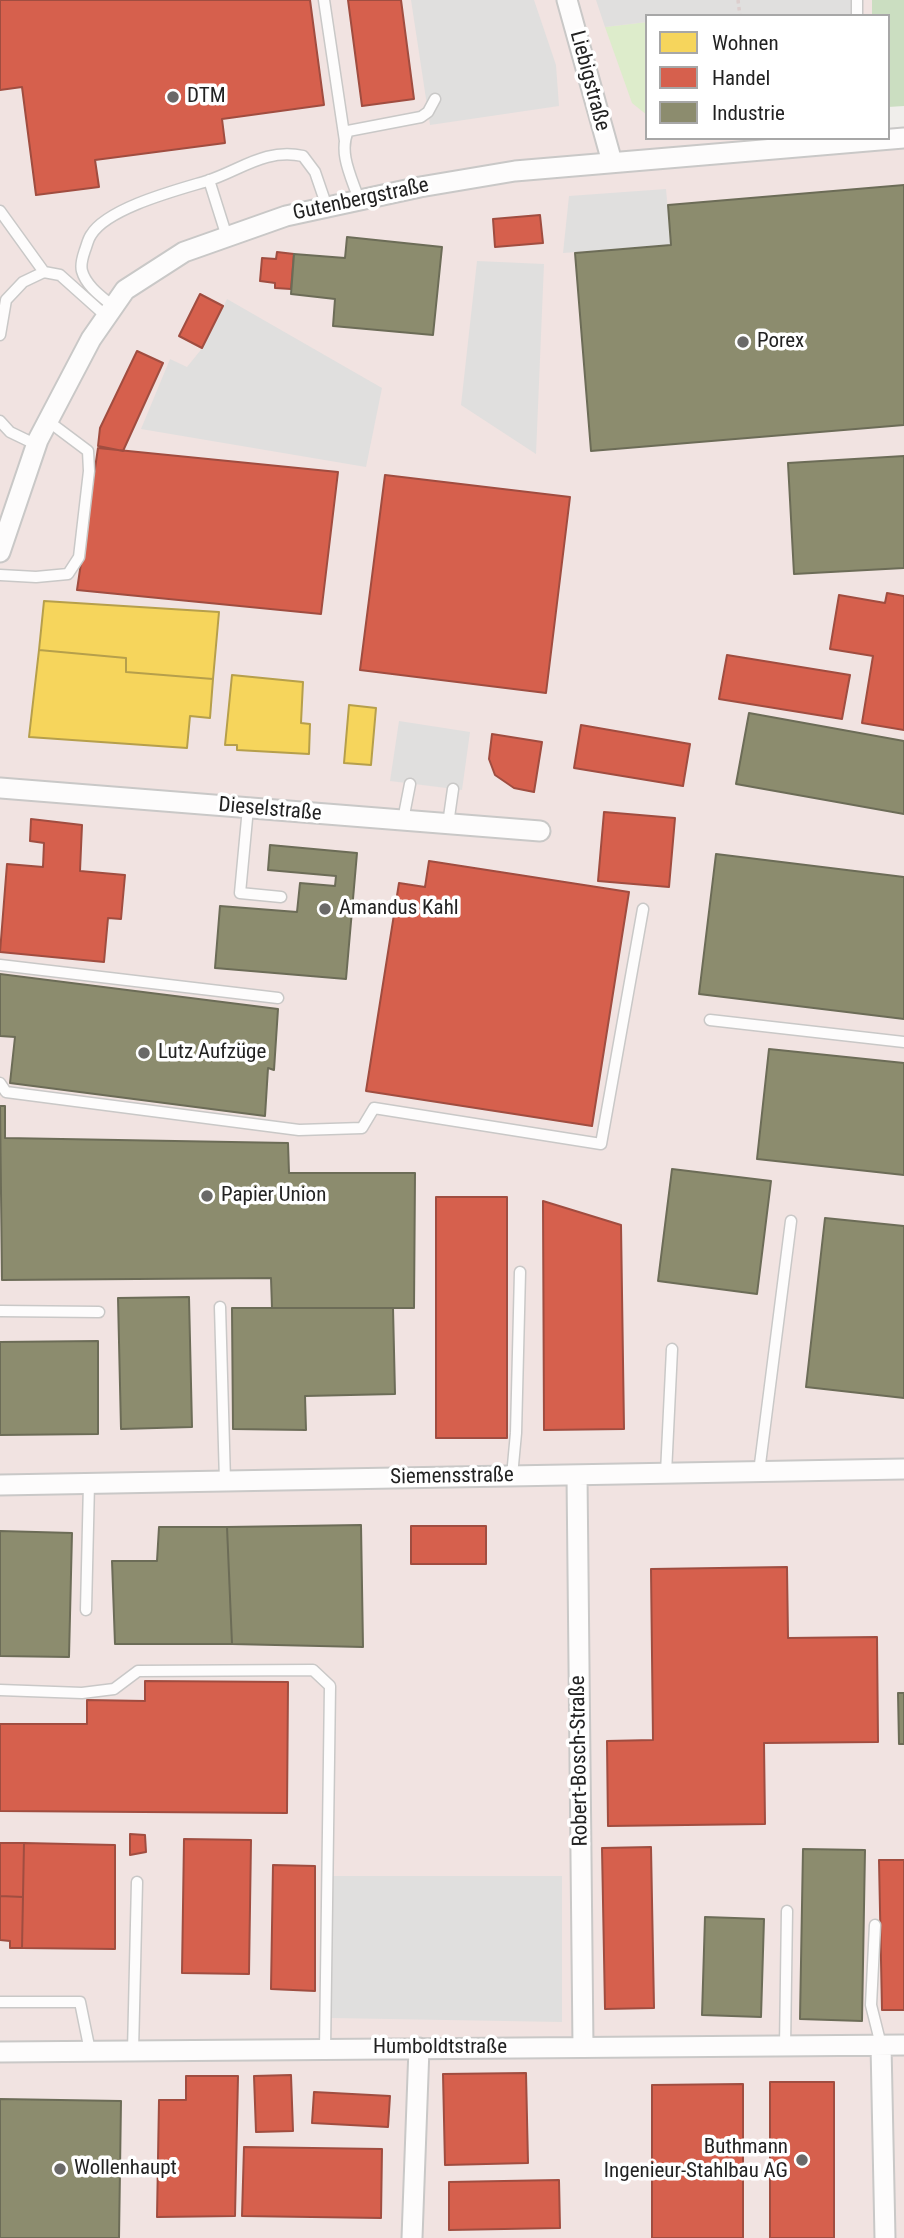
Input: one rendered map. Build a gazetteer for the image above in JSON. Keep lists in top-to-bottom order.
{
  "streets": {
    "street": [
      "Liebigstraße",
      "Gutenbergstraße",
      "Dieselstraße",
      "Siemensstraße",
      "Robert-Bosch-Straße",
      "Humboldtstraße"
    ]
  },
  "crossings": [
    ["Liebigstraße", "Gutenbergstraße"],
    ["Siemensstraße", "Robert-Bosch-Straße"],
    ["Robert-Bosch-Straße", "Humboldtstraße"]
  ],
  "places": [
    "DTM",
    "Porex",
    "Amandus Kahl",
    "Lutz Aufzüge",
    "Papier Union",
    "Buthmann Ingenieur-Stahlbau AG",
    "Wollenhaupt"
  ],
  "legend": ["Wohnen", "Handel", "Industrie"]
}
